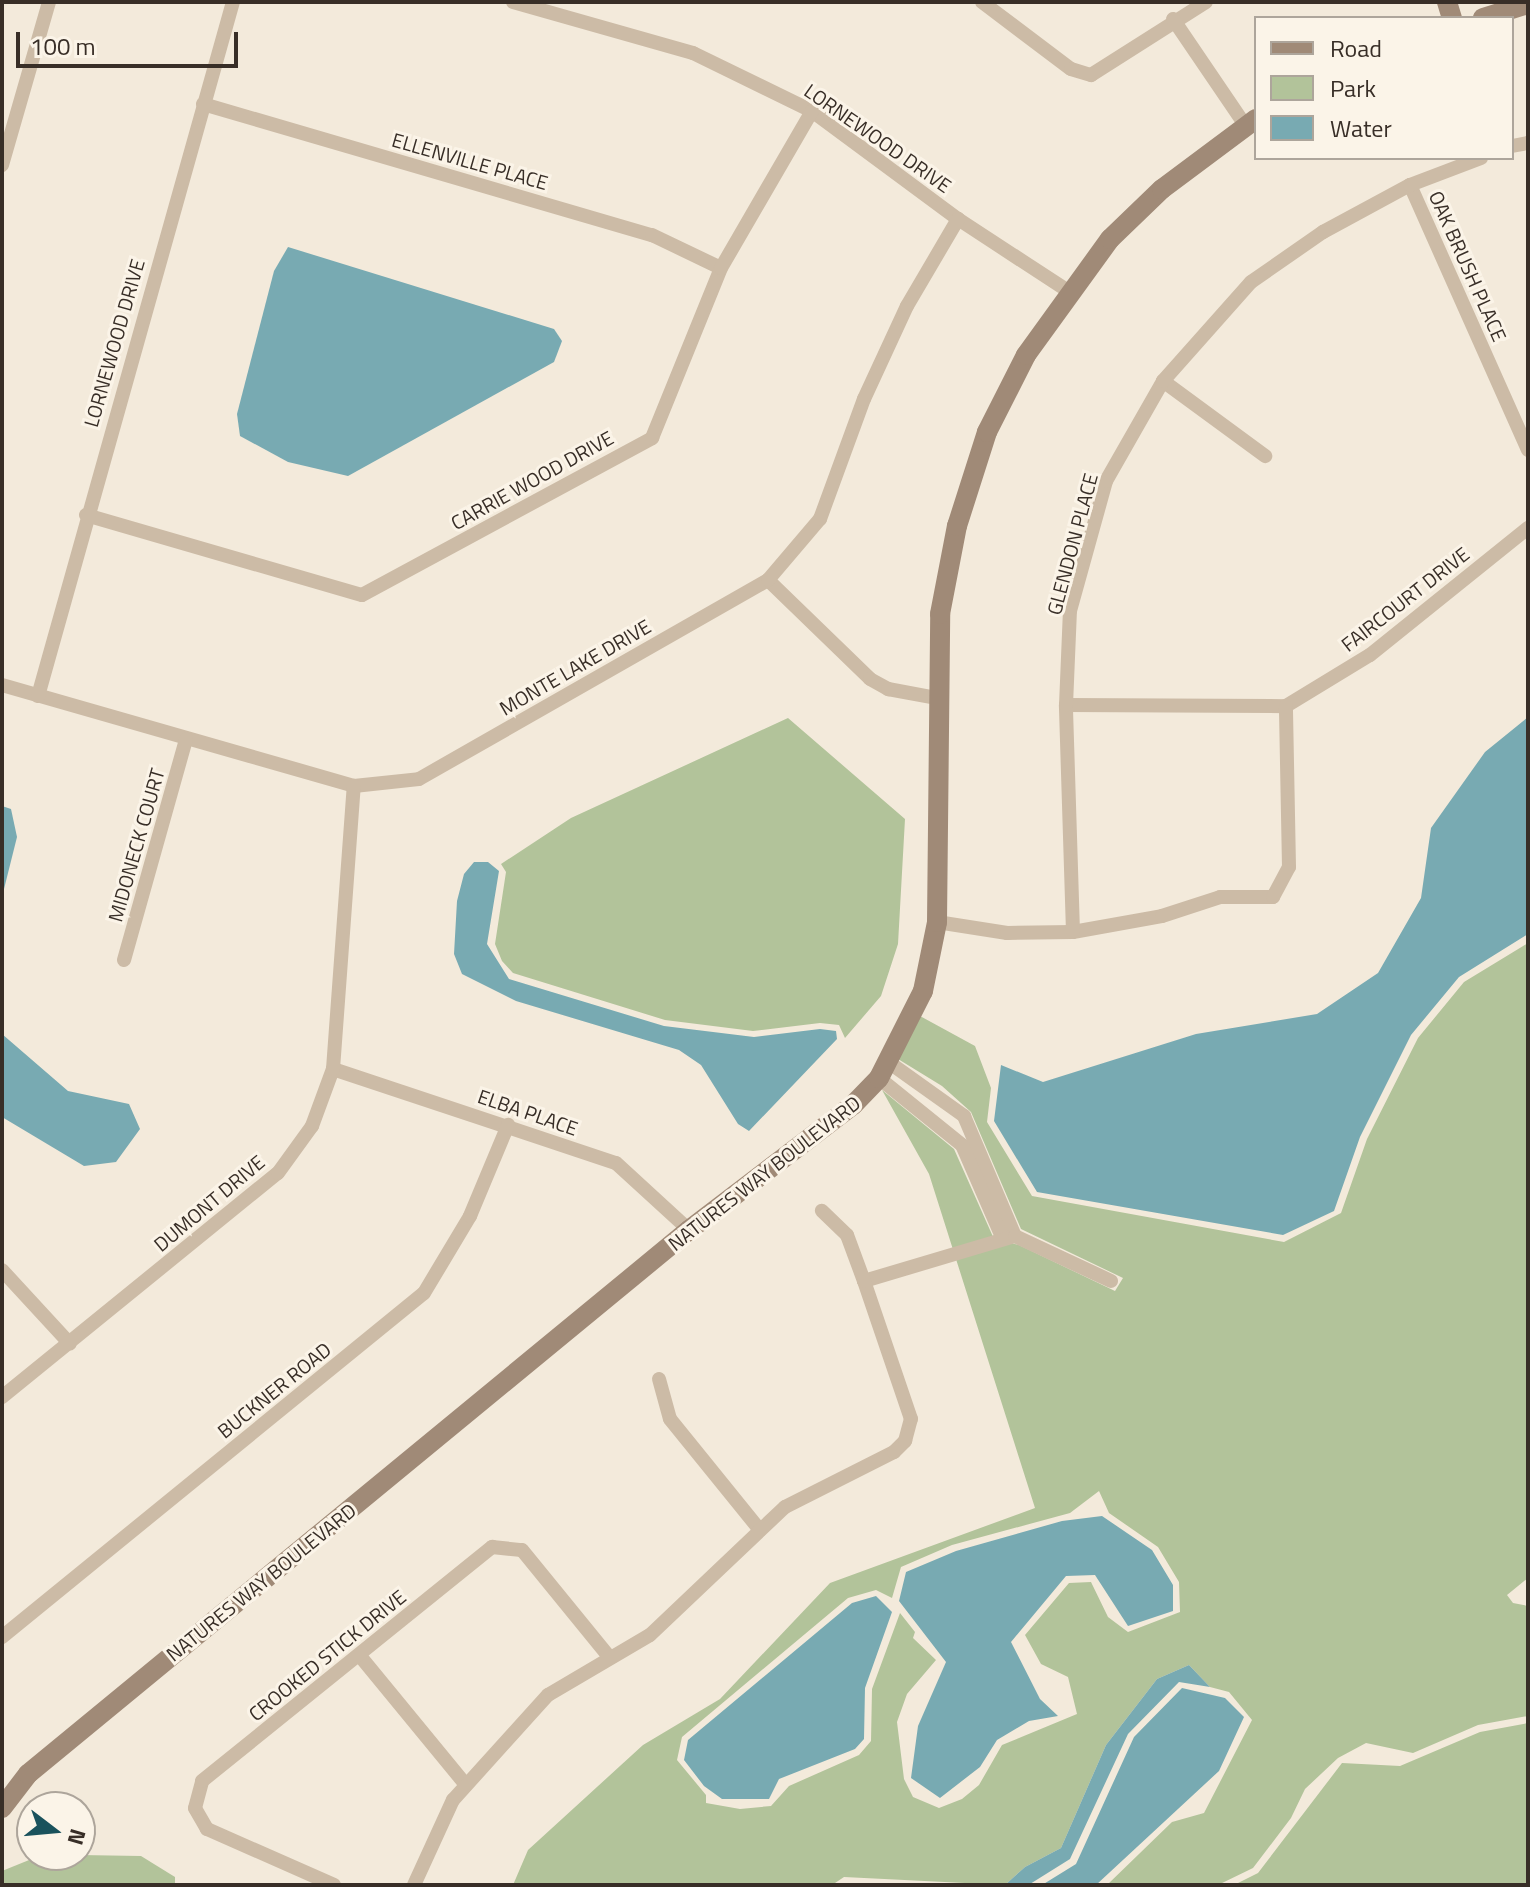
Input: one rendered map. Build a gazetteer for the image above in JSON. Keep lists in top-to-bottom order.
{
  "streets": {
    "street": [
      "LORNEWOOD DRIVE",
      "ELLENVILLE PLACE",
      "OAK BRUSH PLACE",
      "CARRIE WOOD DRIVE",
      "GLENDON PLACE",
      "FAIRCOURT DRIVE",
      "MONTE LAKE DRIVE",
      "MIDONECK COURT",
      "ELBA PLACE",
      "NATURES WAY BOULEVARD",
      "DUMONT DRIVE",
      "BUCKNER ROAD",
      "CROOKED STICK DRIVE"
    ]
  },
  "crossings": [
    ["LORNEWOOD DRIVE", "ELLENVILLE PLACE"],
    ["LORNEWOOD DRIVE", "CARRIE WOOD DRIVE"],
    ["LORNEWOOD DRIVE", "MONTE LAKE DRIVE"],
    ["LORNEWOOD DRIVE", "NATURES WAY BOULEVARD"],
    ["ELLENVILLE PLACE", "CARRIE WOOD DRIVE"],
    ["OAK BRUSH PLACE", "GLENDON PLACE"],
    ["MONTE LAKE DRIVE", "MIDONECK COURT"],
    ["MONTE LAKE DRIVE", "DUMONT DRIVE"],
    ["ELBA PLACE", "NATURES WAY BOULEVARD"],
    ["ELBA PLACE", "DUMONT DRIVE"],
    ["ELBA PLACE", "BUCKNER ROAD"]
  ],
  "legend": ["Road", "Park", "Water"],
  "scale_bar": "100 m",
  "north": "right"
}
